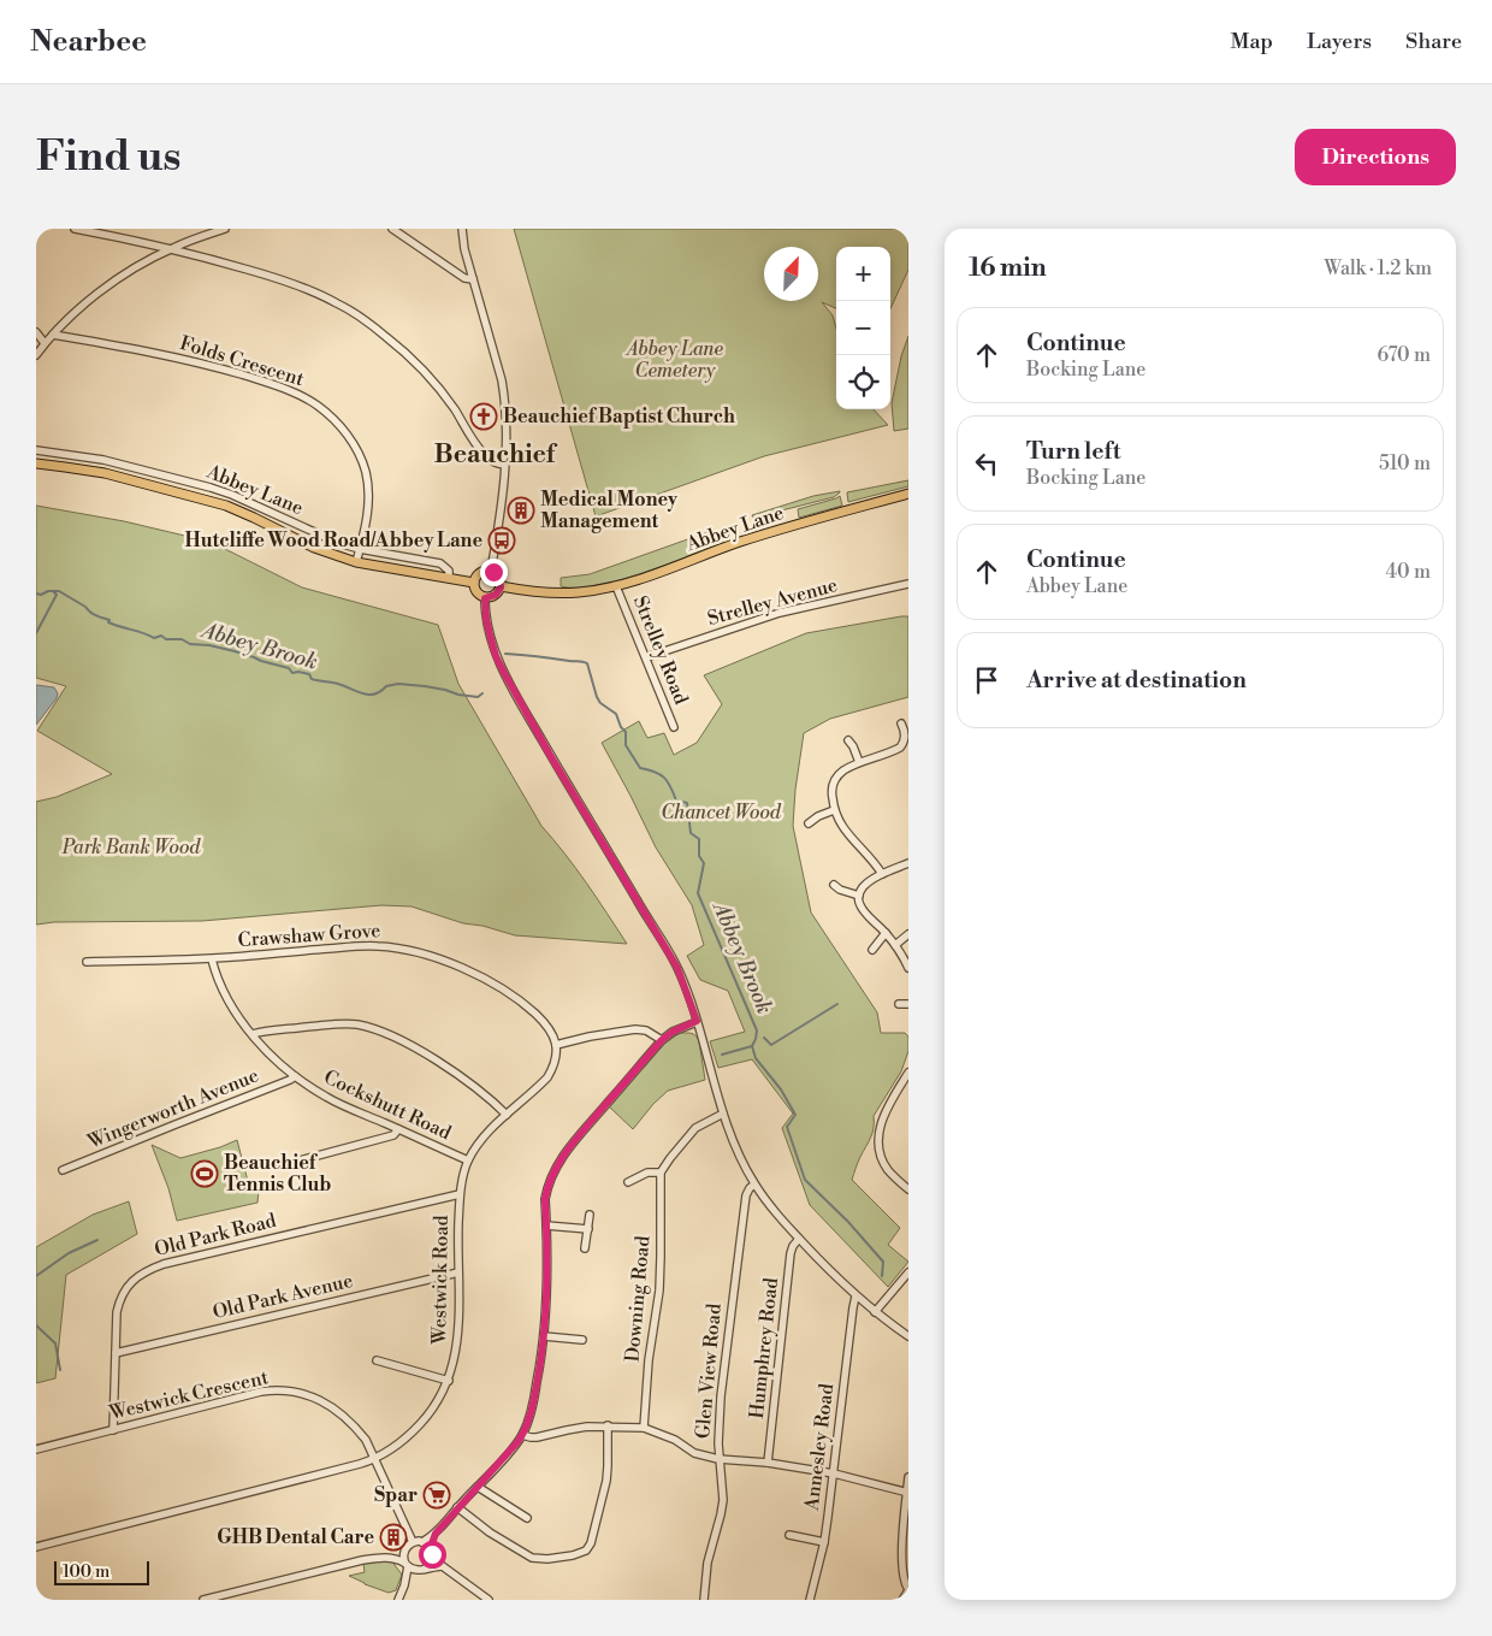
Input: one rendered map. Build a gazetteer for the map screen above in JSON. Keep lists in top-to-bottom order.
{
  "streets": {
    "main road": ["Abbey Lane"],
    "street": [
      "Folds Crescent",
      "Strelley Avenue",
      "Strelley Road",
      "Crawshaw Grove",
      "Cockshutt Road",
      "Wingerworth Avenue",
      "Old Park Road",
      "Westwick Road",
      "Old Park Avenue",
      "Downing Road",
      "Humphrey Road",
      "Glen View Road",
      "Westwick Crescent",
      "Annesley Road"
    ]
  },
  "crossings": [
    ["Folds Crescent", "Abbey Lane"],
    ["Abbey Lane", "Strelley Road"],
    ["Strelley Avenue", "Strelley Road"],
    ["Crawshaw Grove", "Cockshutt Road"],
    ["Crawshaw Grove", "Westwick Road"],
    ["Cockshutt Road", "Wingerworth Avenue"],
    ["Cockshutt Road", "Westwick Road"],
    ["Old Park Road", "Westwick Road"],
    ["Old Park Road", "Old Park Avenue"],
    ["Old Park Road", "Westwick Crescent"],
    ["Westwick Road", "Old Park Avenue"],
    ["Westwick Road", "Westwick Crescent"]
  ],
  "districts": ["Beauchief"],
  "water": ["Abbey Brook"],
  "parks": ["Abbey Lane Cemetery", "Chancet Wood", "Park Bank Wood"],
  "places": {
    "church": ["Beauchief Baptist Church"],
    "building": ["Medical Money Management", "GHB Dental Care"],
    "bus stop": ["Hutcliffe Wood Road/Abbey Lane"],
    "sports": ["Beauchief Tennis Club"],
    "supermarket": ["Spar"]
  },
  "scale_bar": "100 m",
  "north": "top right",
  "page": {
    "header": "Nearbee",
    "nav": ["Map", "Layers", "Share"],
    "buttons": "Directions",
    "title": "Find us",
    "heading": ["16 min", "Walk · 1.2 km"],
    "map_buttons": ["+", "−"],
    "list": [
      ["Continue", "Bocking Lane", "670 m"],
      ["Turn left", "Bocking Lane", "510 m"],
      ["Continue", "Abbey Lane", "40 m"],
      "Arrive at destination"
    ],
    "scale": "100 m"
  }
}
